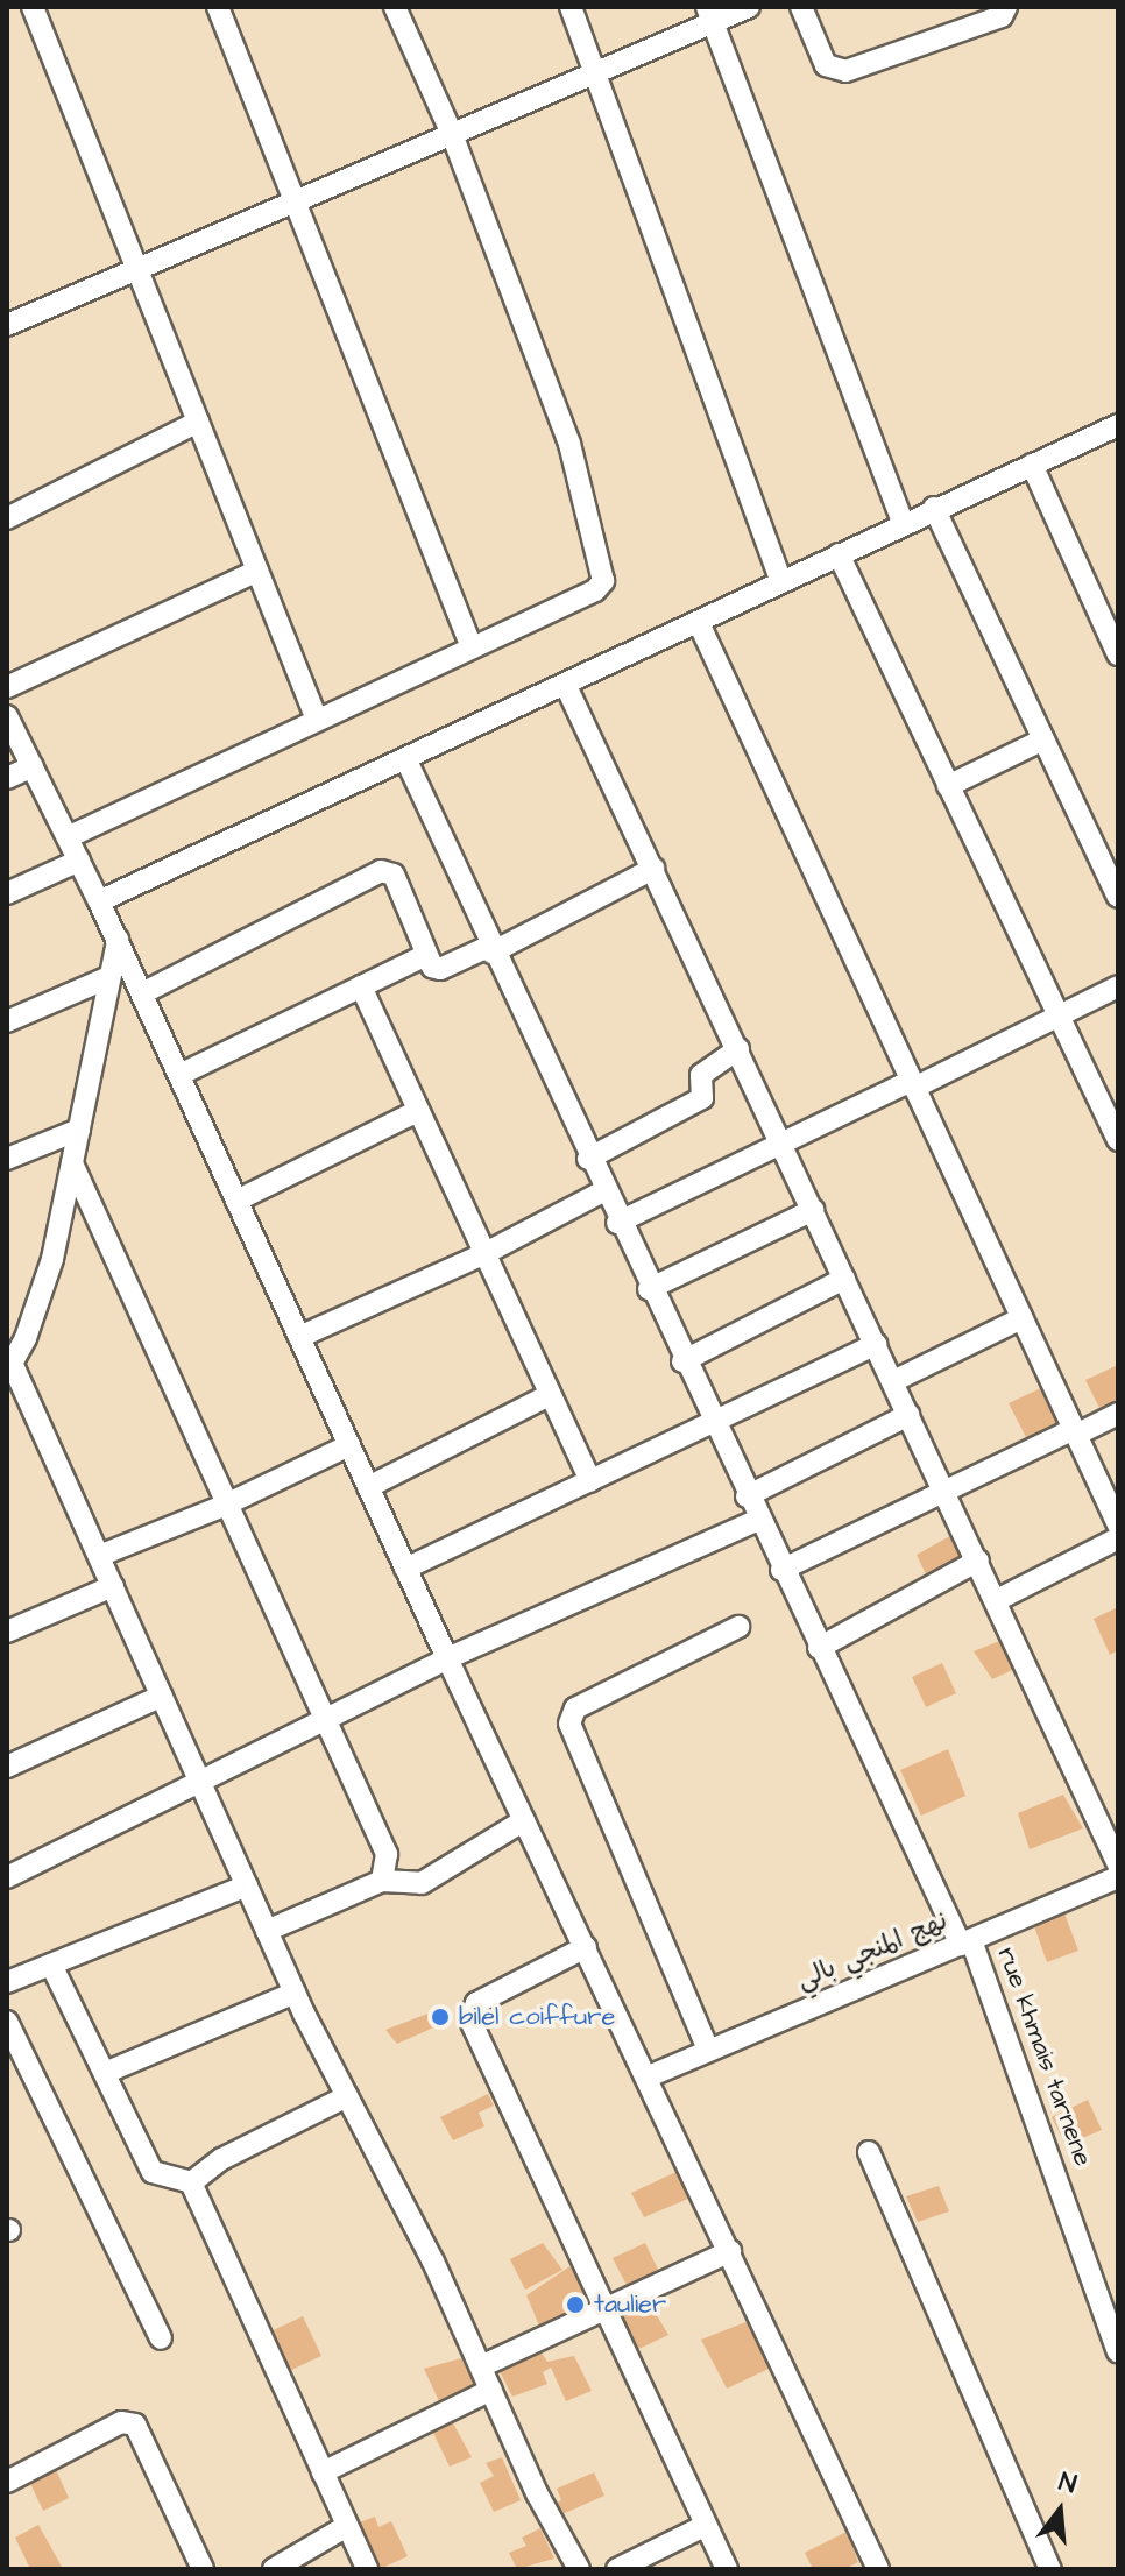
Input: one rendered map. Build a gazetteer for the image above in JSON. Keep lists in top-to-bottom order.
{
  "streets": {
    "street": ["نهج المنجي بالي", "rue khmais tarnene"]
  },
  "crossings": [
    ["نهج المنجي بالي", "rue khmais tarnene"]
  ],
  "places": ["bilel coiffure", "taulier"],
  "north": "top"
}
